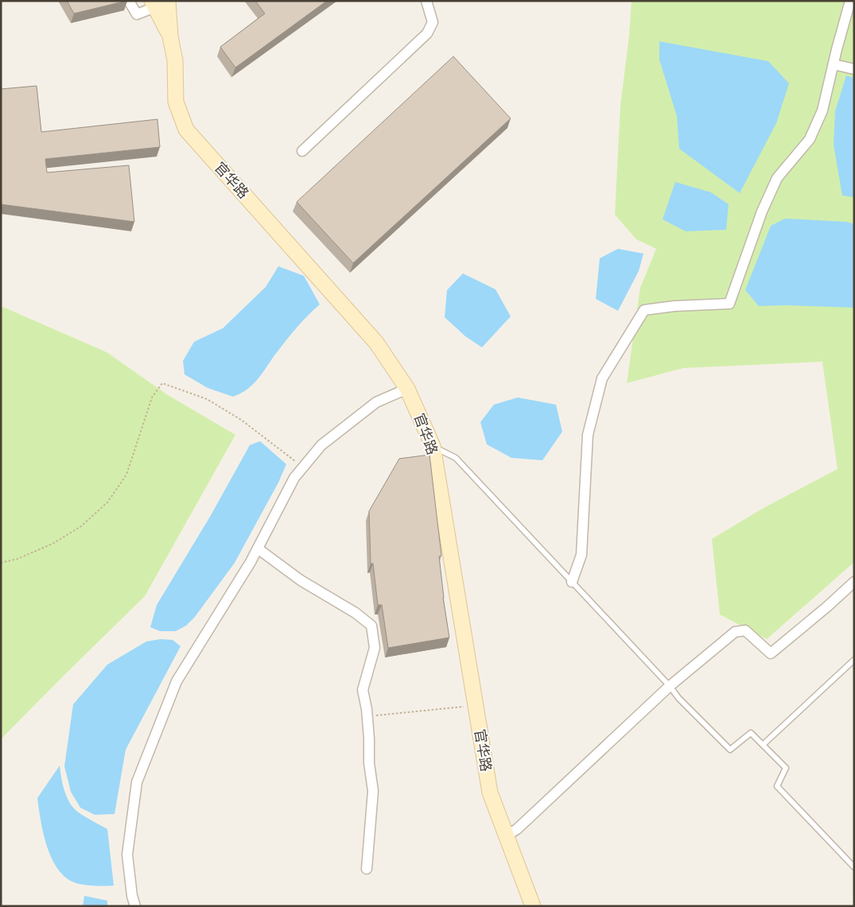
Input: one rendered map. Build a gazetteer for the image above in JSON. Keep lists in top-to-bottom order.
{
  "streets": {
    "main road": ["官华路"]
  }
}
